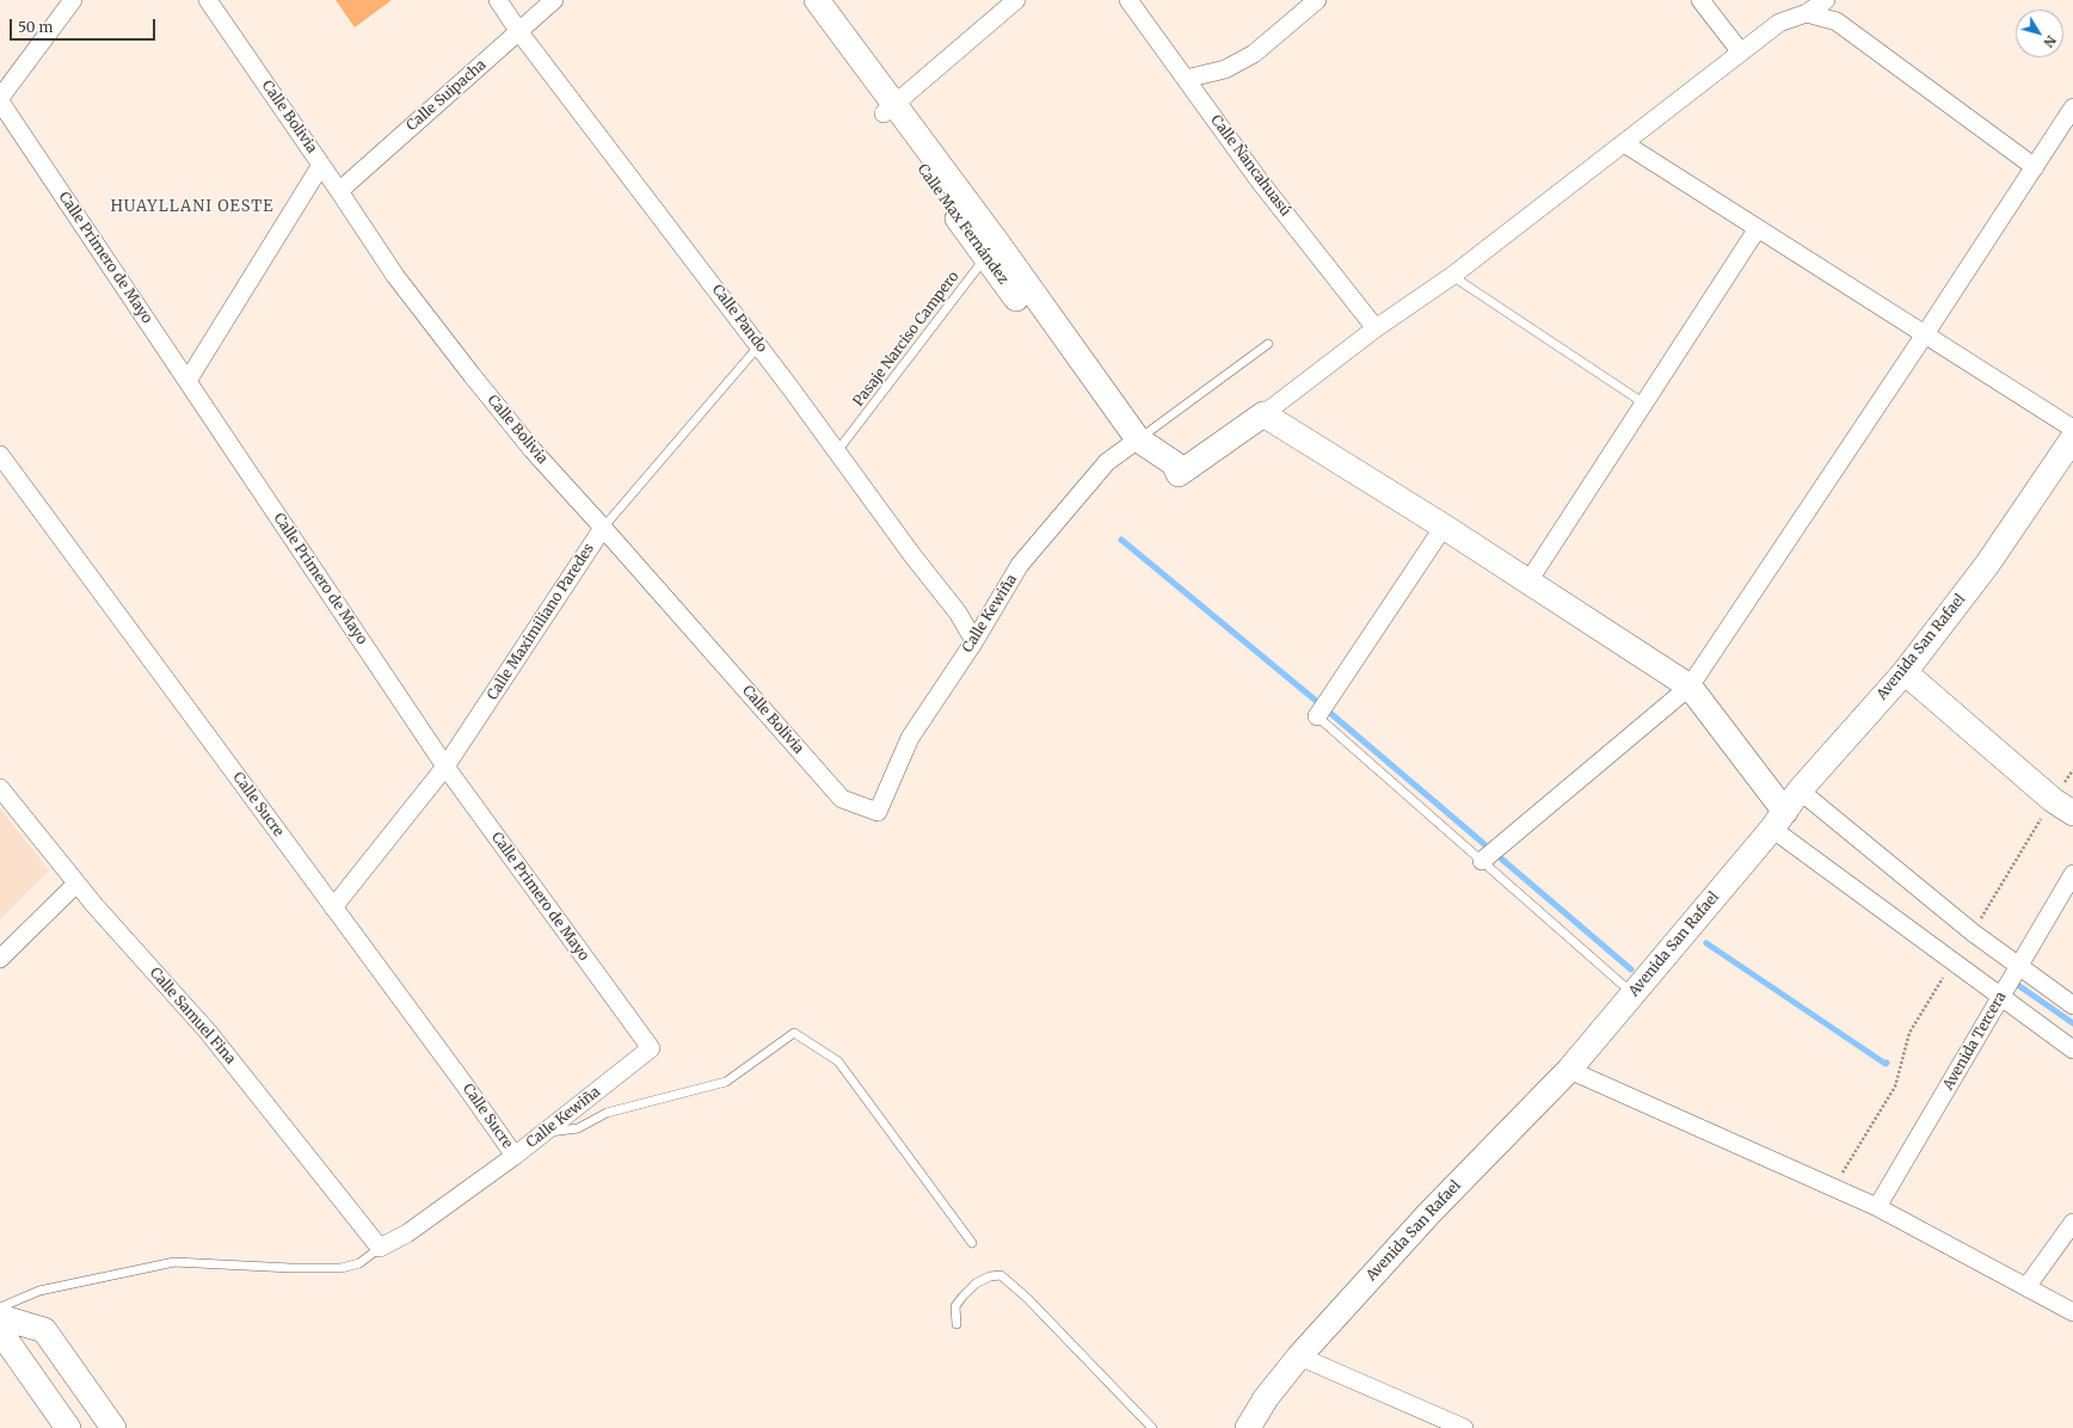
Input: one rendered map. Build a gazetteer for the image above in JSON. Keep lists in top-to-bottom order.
{
  "streets": {
    "street": [
      "Calle Suipacha",
      "Calle Bolivia",
      "Calle Ñancahuasú",
      "Calle Max Fernández",
      "Calle Primero de Mayo",
      "Calle Pando",
      "Calle Kewiña",
      "Calle Maximiliano Paredes",
      "Avenida San Rafael",
      "Calle Sucre",
      "Calle Samuel Fina",
      "Avenida Tercera"
    ],
    "lane": ["Pasaje Narciso Campero"]
  },
  "crossings": [
    ["Calle Suipacha", "Calle Bolivia"],
    ["Calle Suipacha", "Calle Pando"],
    ["Calle Bolivia", "Calle Kewiña"],
    ["Calle Bolivia", "Calle Maximiliano Paredes"],
    ["Calle Max Fernández", "Pasaje Narciso Campero"],
    ["Calle Max Fernández", "Calle Kewiña"],
    ["Calle Primero de Mayo", "Calle Kewiña"],
    ["Calle Primero de Mayo", "Calle Maximiliano Paredes"],
    ["Calle Pando", "Pasaje Narciso Campero"],
    ["Calle Pando", "Calle Kewiña"],
    ["Calle Pando", "Calle Maximiliano Paredes"],
    ["Calle Kewiña", "Calle Sucre"],
    ["Calle Kewiña", "Calle Samuel Fina"],
    ["Calle Maximiliano Paredes", "Calle Sucre"]
  ],
  "districts": ["HUAYLLANI OESTE"],
  "scale_bar": "50 m",
  "north": "bottom right"
}
